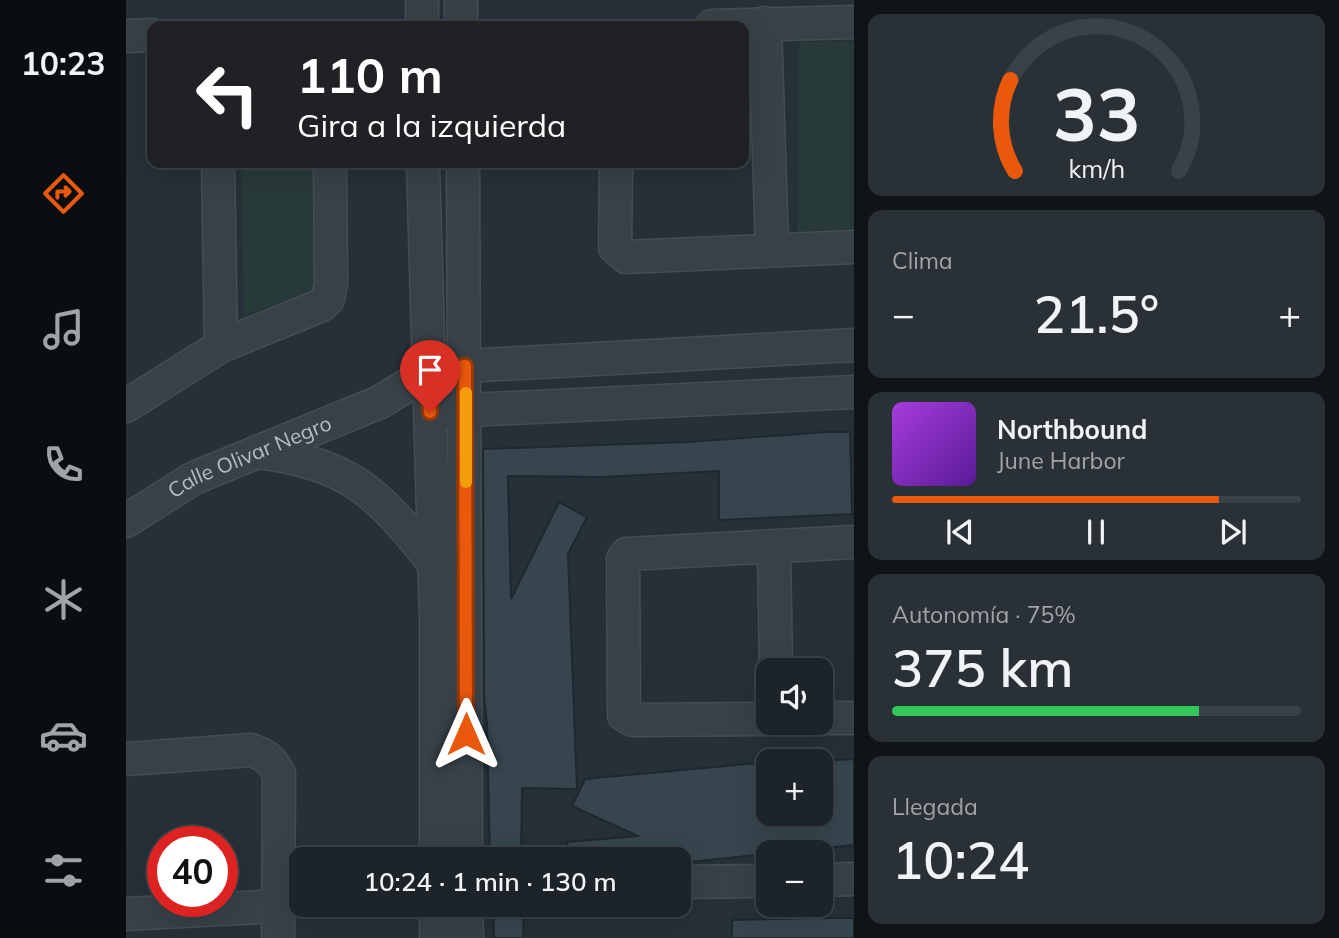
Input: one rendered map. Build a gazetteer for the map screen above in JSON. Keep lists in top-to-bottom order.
{
  "streets": {
    "street": ["Calle Olivar Negro"]
  },
  "page": {
    "tabs": "10:23",
    "turn": ["110 m", "Gira a la izquierda"],
    "tile": [
      "Clima",
      ["Autonomía · 75%", "375 km"],
      ["Llegada", "10:24"]
    ],
    "heat": ["−", "21.5°", "+"],
    "song": ["Northbound", "June Harbor"],
    "map_buttons": ["+", "−"],
    "limit": "40",
    "trip": "10:24 · 1 min · 130 m",
    "gauge": ["33", "km/h"]
  }
}
